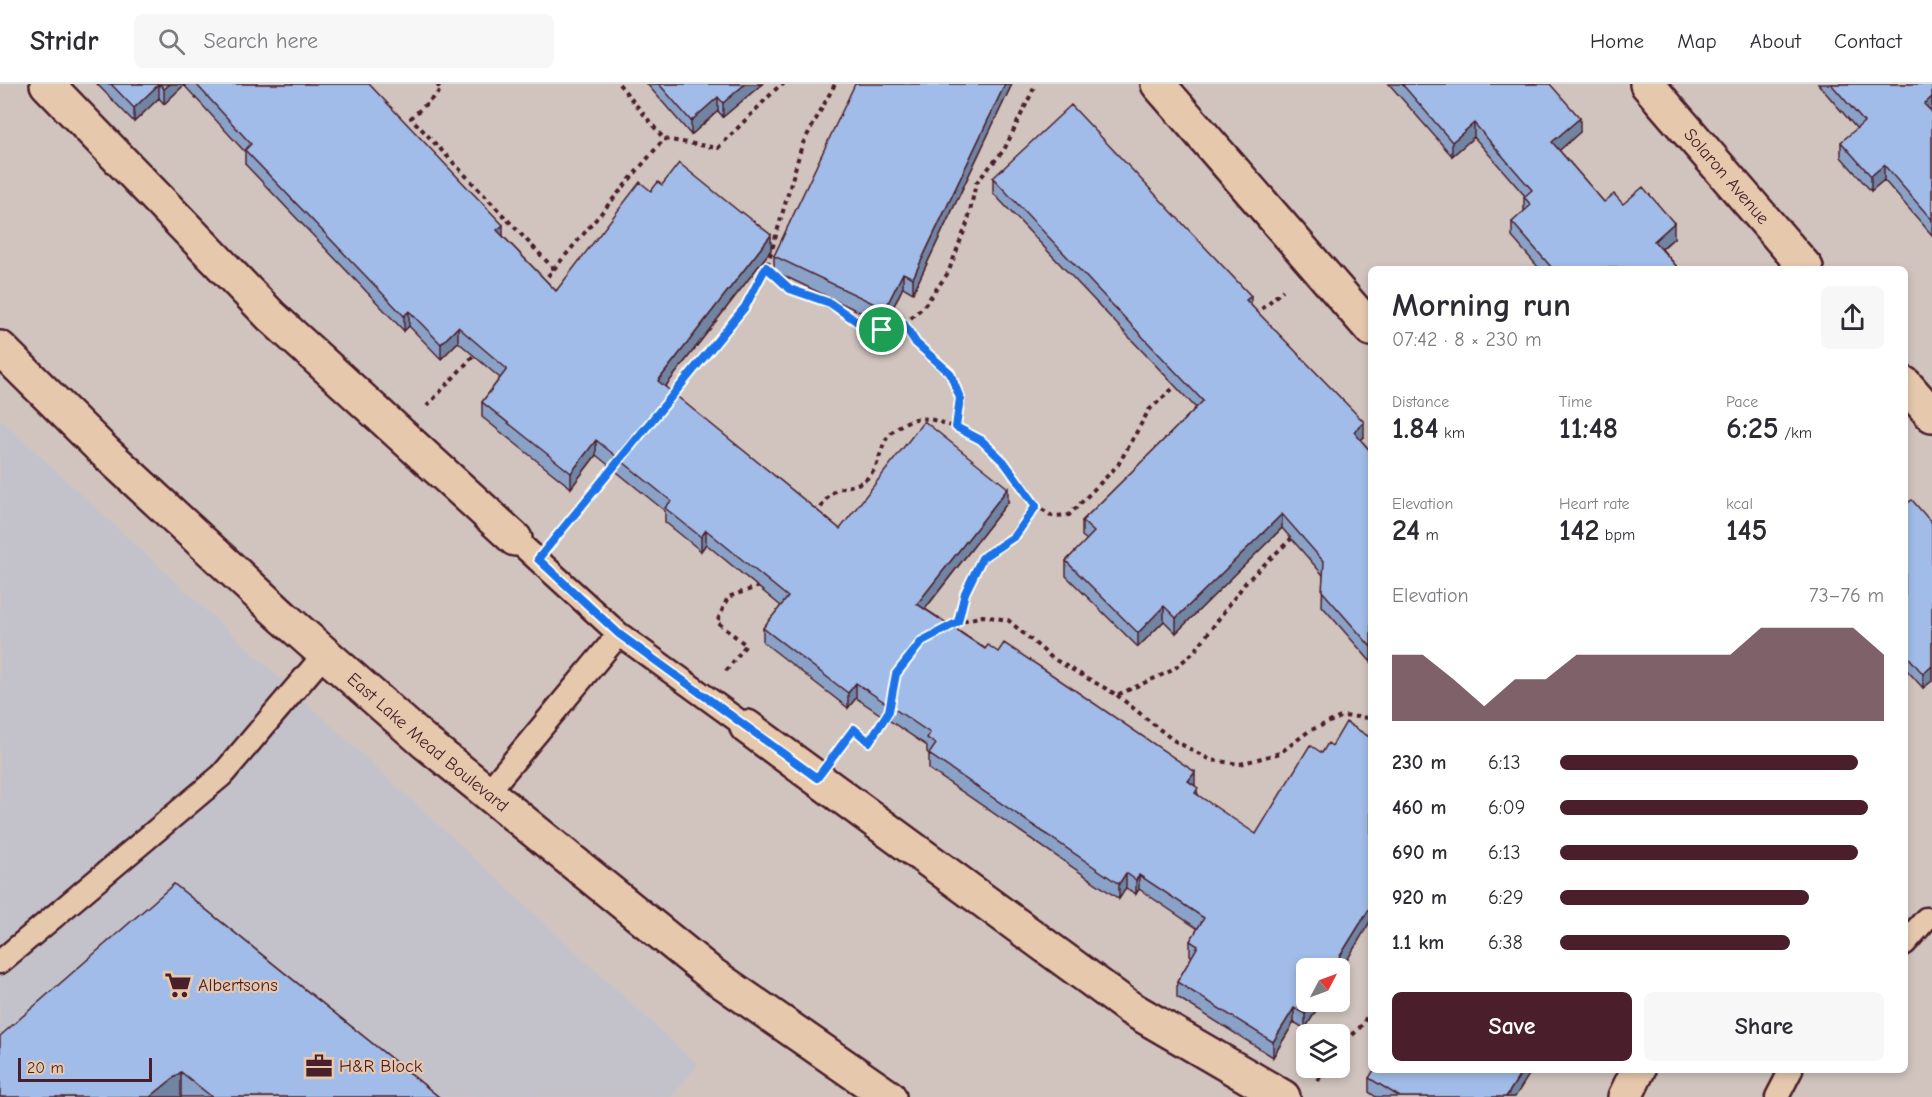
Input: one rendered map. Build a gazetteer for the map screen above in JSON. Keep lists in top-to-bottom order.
{
  "streets": {
    "street": ["Solaron Avenue", "East Lake Mead Boulevard"]
  },
  "places": {
    "supermarket": ["Albertsons"],
    "office": ["H&R Block"]
  },
  "scale_bar": "20 m",
  "north": "top right",
  "page": {
    "header": "Stridr",
    "search": "Search here",
    "nav": [
      "Home",
      "Map",
      "About",
      "Contact"
    ],
    "heading": ["Morning run", "07:42 · 8 × 230 m"],
    "stats": [
      ["Distance", "1.84 km"],
      ["Time", "11:48"],
      ["Pace", "6:25 /km"],
      ["Elevation", "24 m"],
      ["Heart rate", "142 bpm"],
      ["kcal", "145"]
    ],
    "chart": ["Elevation", "73–76 m"],
    "list": [
      {
        "name": "230 m",
        "note": "6:13"
      },
      {
        "name": "460 m",
        "note": "6:09"
      },
      {
        "name": "690 m",
        "note": "6:13"
      },
      {
        "name": "920 m",
        "note": "6:29"
      },
      {
        "name": "1.1 km",
        "note": "6:38"
      }
    ],
    "buttons": ["Save", "Share"],
    "scale": "20 m"
  }
}
